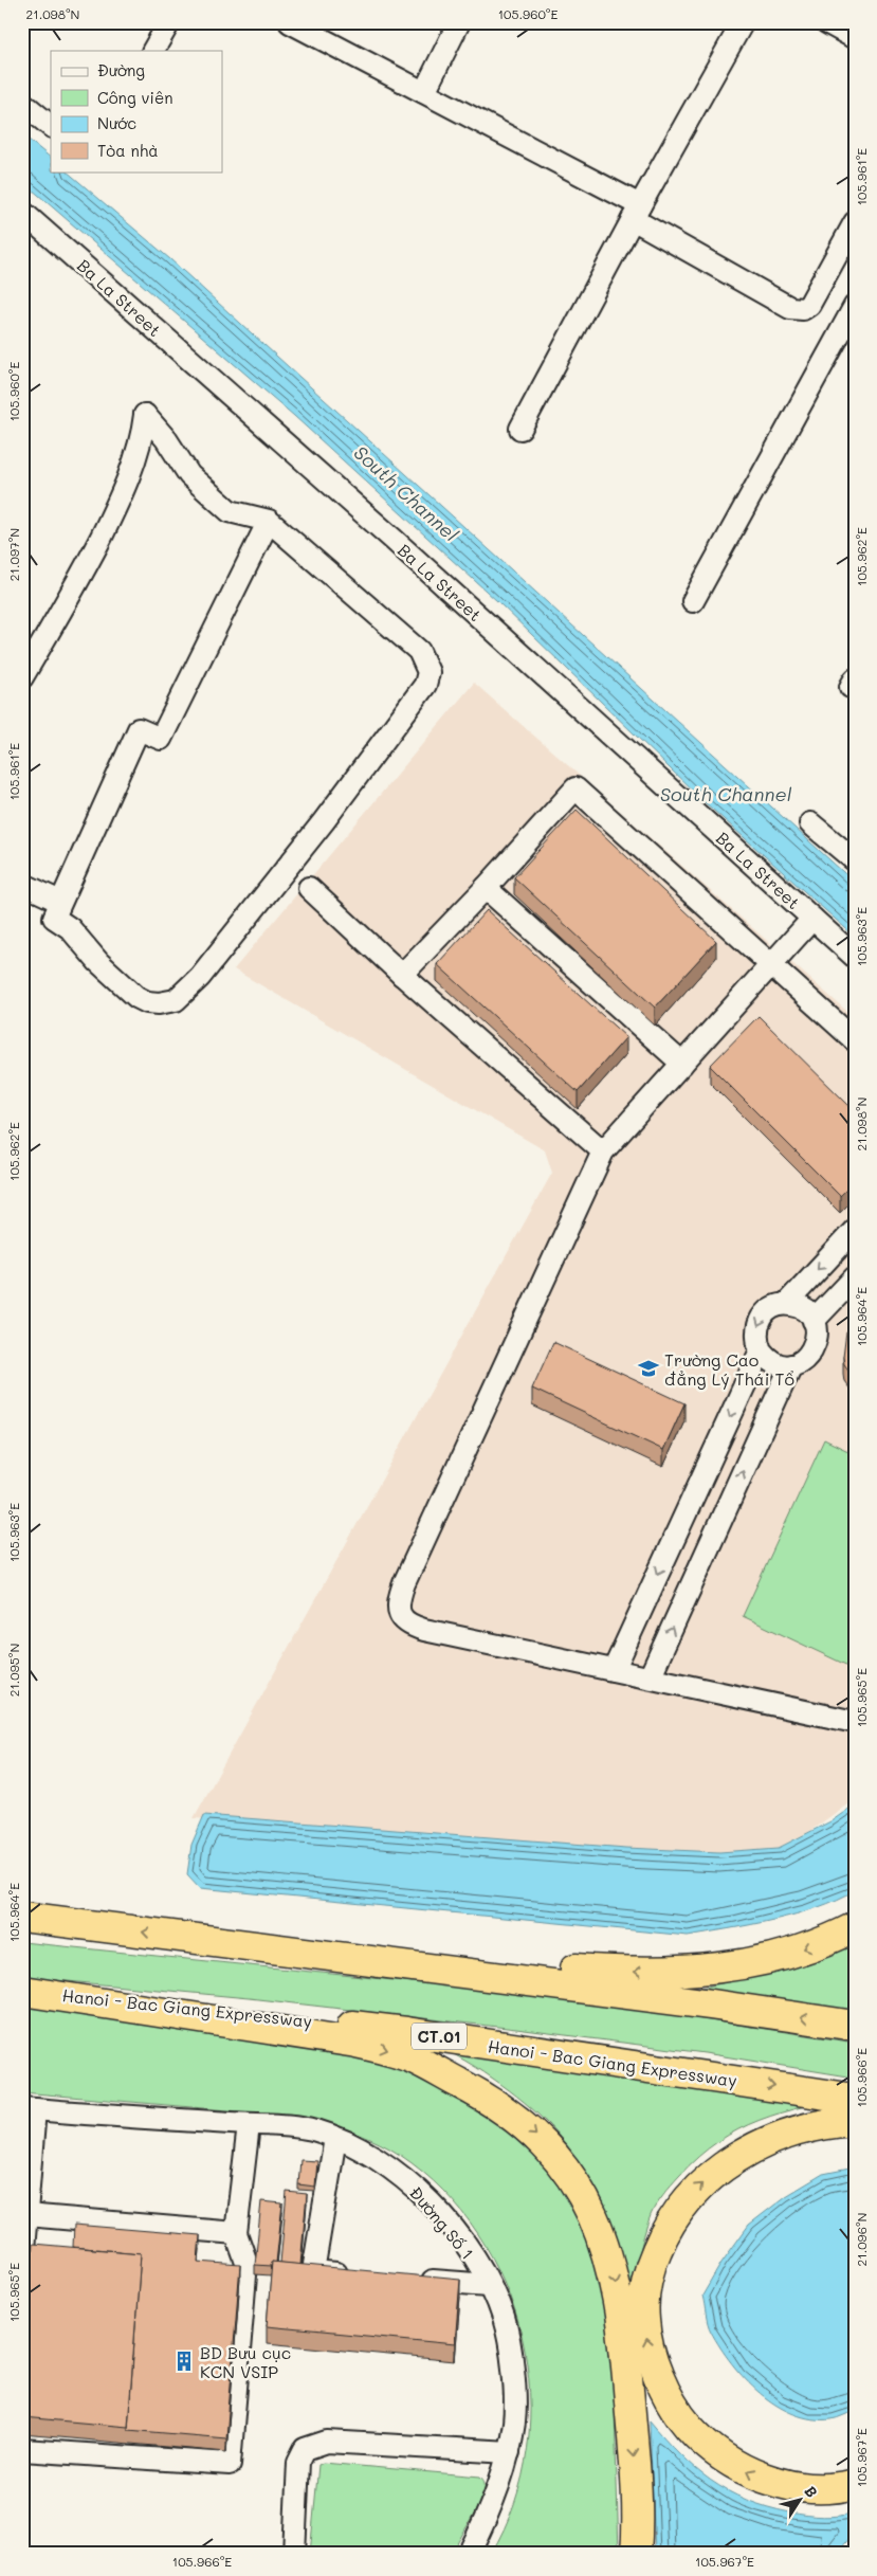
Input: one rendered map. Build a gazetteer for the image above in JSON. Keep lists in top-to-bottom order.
{
  "streets": {
    "highway": ["Hanoi - Bac Giang Expressway", "CT.01"],
    "street": ["Ba La Street", "Đường Số 1"]
  },
  "water": ["South Channel"],
  "places": {
    "school or university": ["Trường Cao đẳng Lý Thái Tổ"],
    "building": ["BD Bưu cục KCN VSIP"]
  },
  "legend": [
    "Đường",
    "Công viên",
    "Nước",
    "Tòa nhà"
  ],
  "north": "top right",
  "coordinates": [
    "21.098°N",
    "105.960°E",
    "105.961°E",
    "21.097°N",
    "105.962°E",
    "105.963°E",
    "105.964°E",
    "21.095°N",
    "105.965°E",
    "105.966°E",
    "21.096°N",
    "105.967°E"
  ]
}
